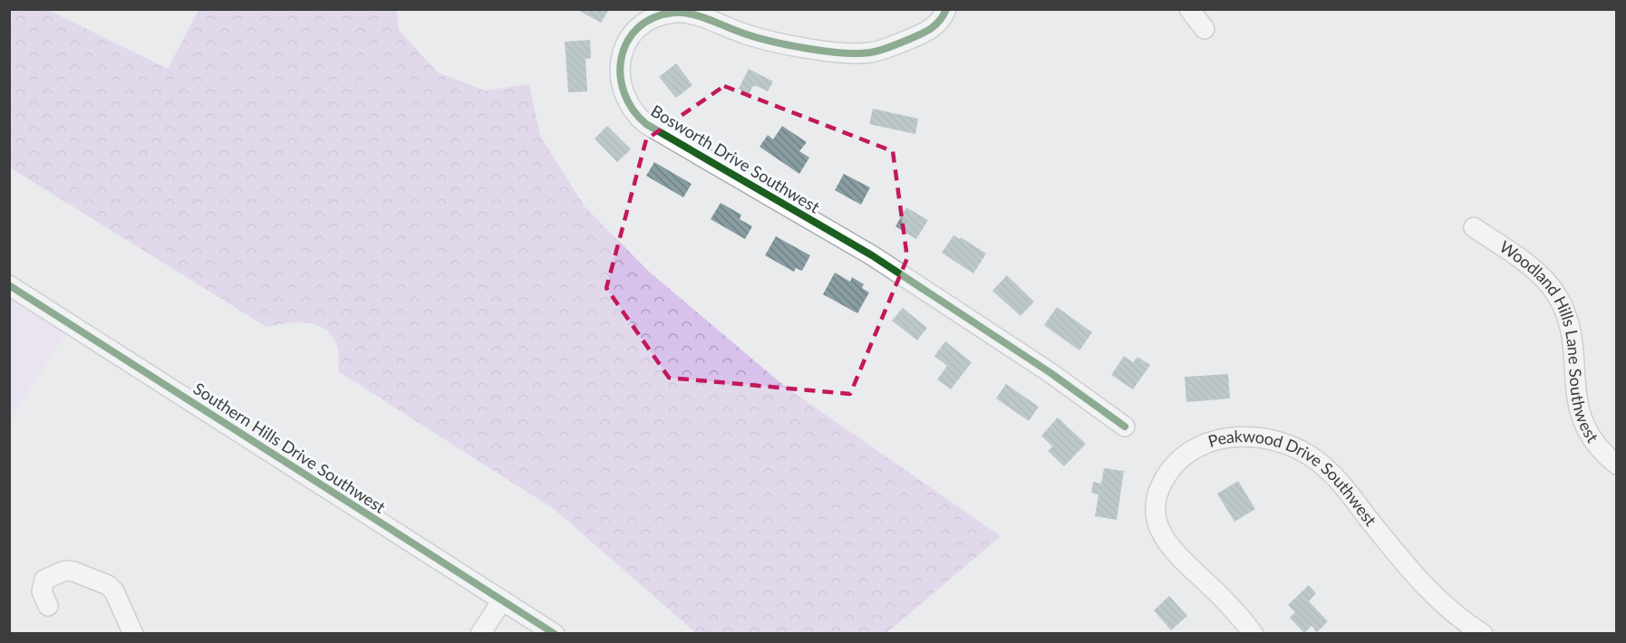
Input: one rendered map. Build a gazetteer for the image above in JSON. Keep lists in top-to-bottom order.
{
  "streets": {
    "street": [
      "Bosworth Drive Southwest",
      "Woodland Hills Lane Southwest",
      "Southern Hills Drive Southwest",
      "Peakwood Drive Southwest"
    ]
  }
}
